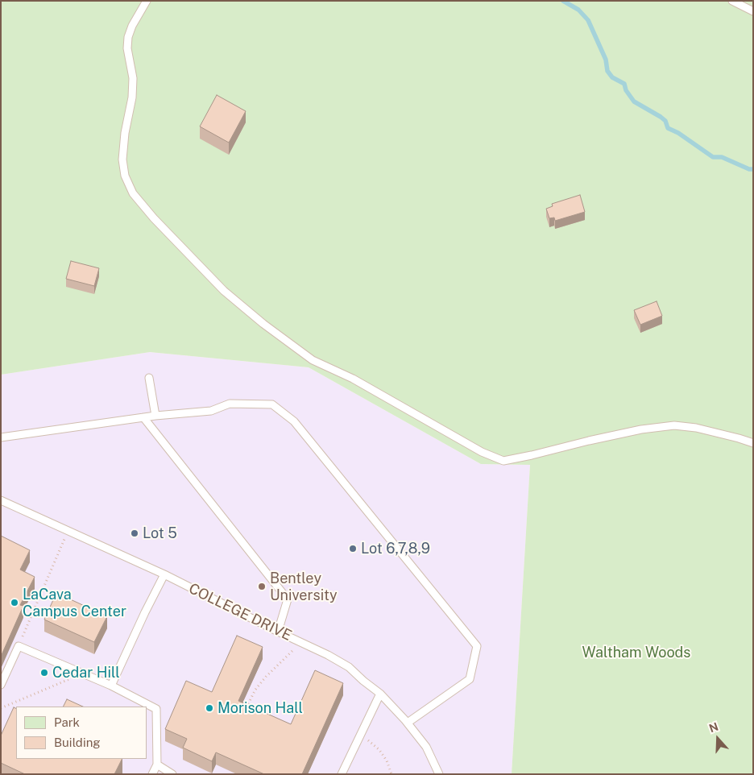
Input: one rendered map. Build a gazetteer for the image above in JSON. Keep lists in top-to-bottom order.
{
  "streets": {
    "lane": ["COLLEGE DRIVE"]
  },
  "parks": ["Waltham Woods"],
  "places": [
    "Lot 5",
    "Lot 6,7,8,9",
    "Bentley University",
    "LaCava Campus Center",
    "Cedar Hill",
    "Morison Hall"
  ],
  "legend": ["Park", "Building"],
  "north": "top"
}
